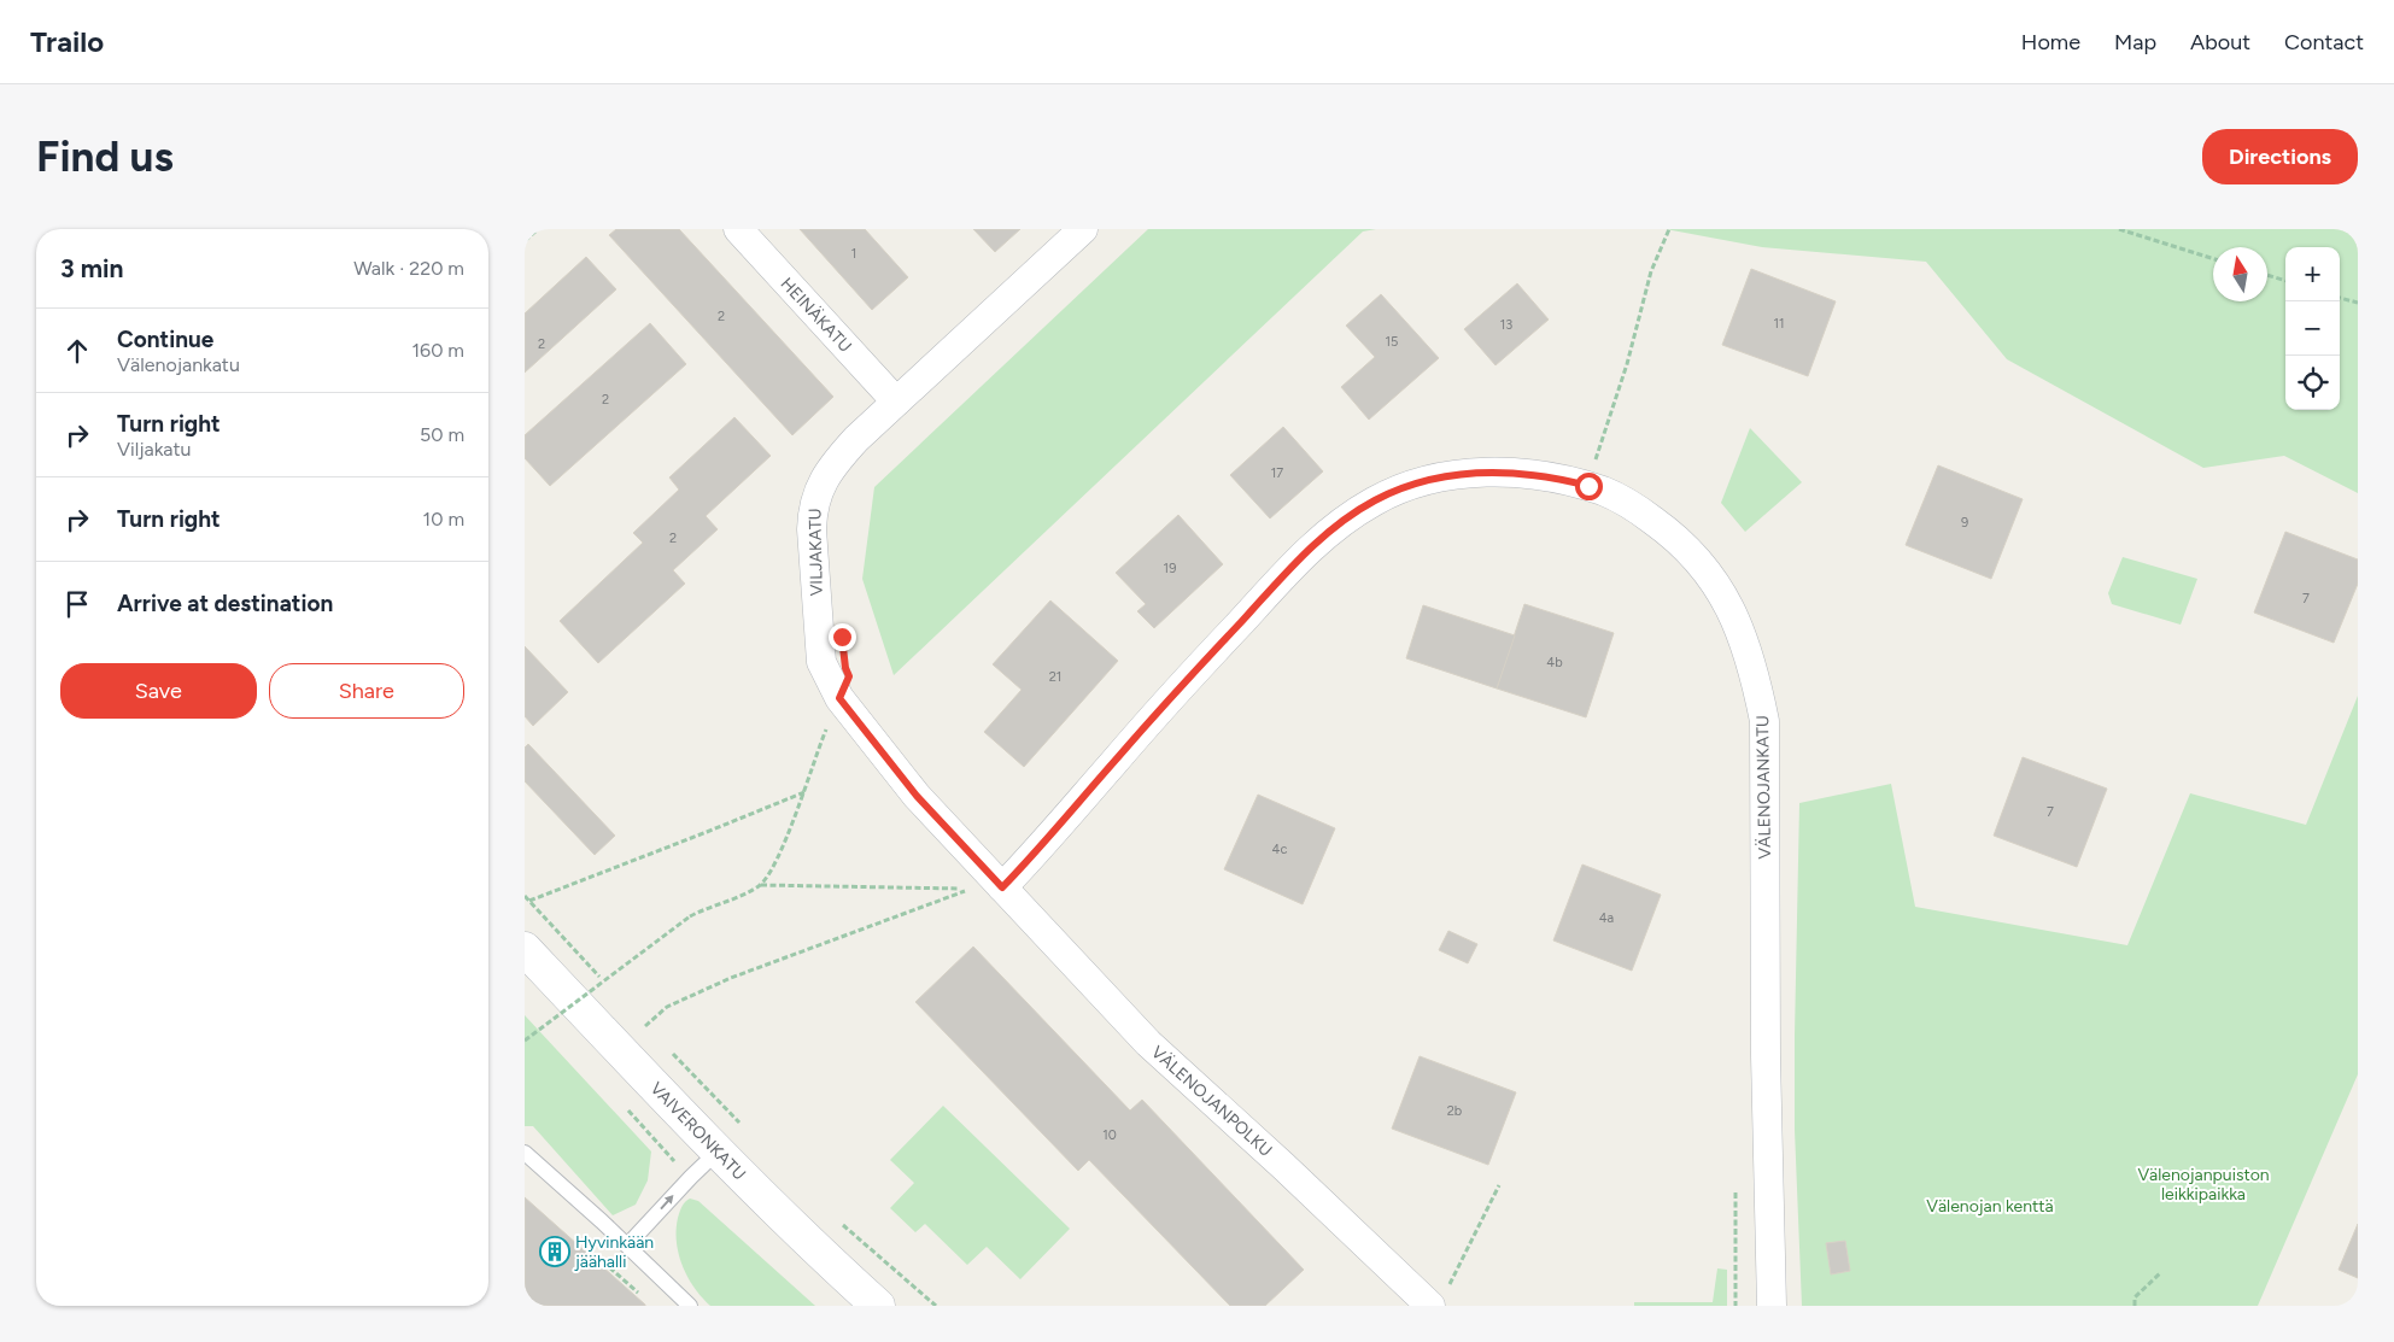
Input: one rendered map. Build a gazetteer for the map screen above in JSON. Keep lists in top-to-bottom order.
{
  "streets": {
    "main road": ["VAIVERONKATU"],
    "street": [
      "HEINÄKATU",
      "VILJAKATU",
      "VÄLENOJANKATU",
      "VÄLENOJANPOLKU"
    ]
  },
  "crossings": [
    ["HEINÄKATU", "VILJAKATU"],
    ["VILJAKATU", "VÄLENOJANKATU"],
    ["VILJAKATU", "VÄLENOJANPOLKU"],
    ["VÄLENOJANKATU", "VÄLENOJANPOLKU"]
  ],
  "parks": ["Välenojanpuiston leikkipaikka", "Välenojan kenttä"],
  "places": {
    "building": ["Hyvinkään jäähalli"]
  },
  "house_numbers": [
    "1",
    "2",
    "11",
    "13",
    "15",
    "2",
    "2",
    "17",
    "9",
    "2",
    "19",
    "7",
    "4b",
    "21",
    "7",
    "4c",
    "4a",
    "2b",
    "10"
  ],
  "north": "top",
  "page": {
    "header": "Trailo",
    "nav": [
      "Home",
      "Map",
      "About",
      "Contact"
    ],
    "buttons": [
      "Directions",
      ["Save", "Share"]
    ],
    "title": "Find us",
    "heading": ["3 min", "Walk · 220 m"],
    "map_buttons": ["+", "−"],
    "list": [
      ["Continue", "Välenojankatu", "160 m"],
      ["Turn right", "Viljakatu", "50 m"],
      ["Turn right", "10 m"],
      "Arrive at destination"
    ]
  }
}
